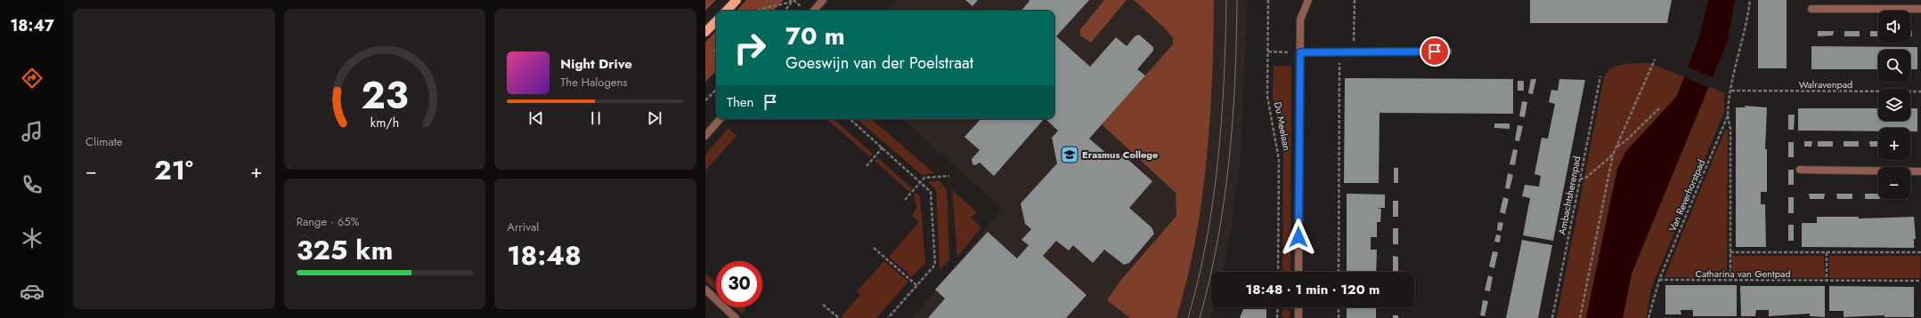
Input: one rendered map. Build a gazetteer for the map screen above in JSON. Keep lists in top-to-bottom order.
{
  "streets": {
    "street": ["Du Meelaan"],
    "path": [
      "Walravenpad",
      "Ambachtsherenpad",
      "Van Reverhorstpad",
      "Catharina van Gentpad"
    ]
  },
  "crossings": [
    ["Walravenpad", "Van Reverhorstpad"],
    ["Van Reverhorstpad", "Catharina van Gentpad"]
  ],
  "places": {
    "school or university": ["Erasmus College"]
  },
  "page": {
    "tabs": "18:47",
    "tile": [
      "Climate",
      ["Range · 65%", "325 km"],
      ["Arrival", "18:48"]
    ],
    "map_buttons": ["+", "−"],
    "turn": ["70 m", "Goeswijn van der Poelstraat"],
    "song": ["Night Drive", "The Halogens"],
    "then": "Then",
    "heat": ["−", "21°", "+"],
    "limit": "30",
    "trip": "18:48 · 1 min · 120 m",
    "gauge": ["23", "km/h"]
  }
}
